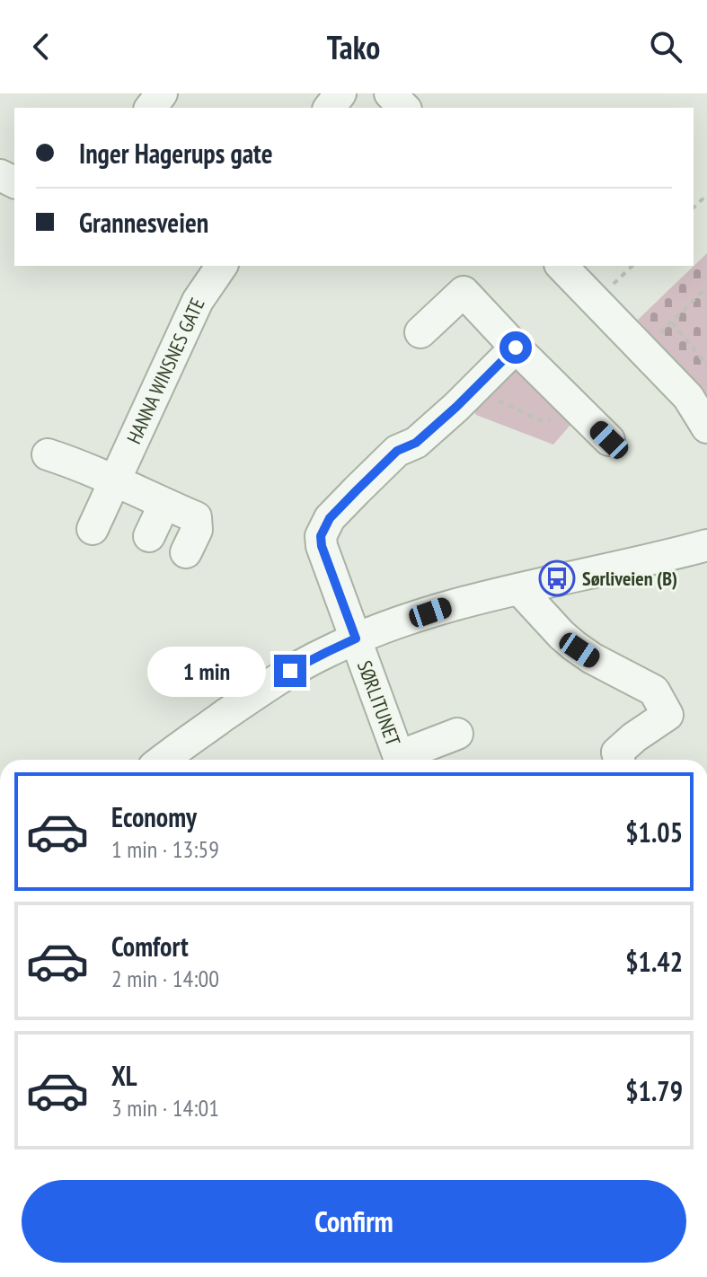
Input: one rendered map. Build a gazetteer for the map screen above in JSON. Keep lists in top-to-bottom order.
{
  "streets": {
    "street": ["HANNA WINSNES GATE", "SØRLITUNET"]
  },
  "places": {
    "bus stop": ["Sørliveien (B)"]
  },
  "page": {
    "header": "Tako",
    "banner": ["Inger Hagerups gate", "Grannesveien"],
    "bubble": "1 min",
    "list": [
      {
        "name": "Economy",
        "note": "1 min · 13:59",
        "value": "$1.05"
      },
      {
        "name": "Comfort",
        "note": "2 min · 14:00",
        "value": "$1.42"
      },
      {
        "name": "XL",
        "note": "3 min · 14:01",
        "value": "$1.79"
      }
    ],
    "buttons": "Confirm"
  }
}
